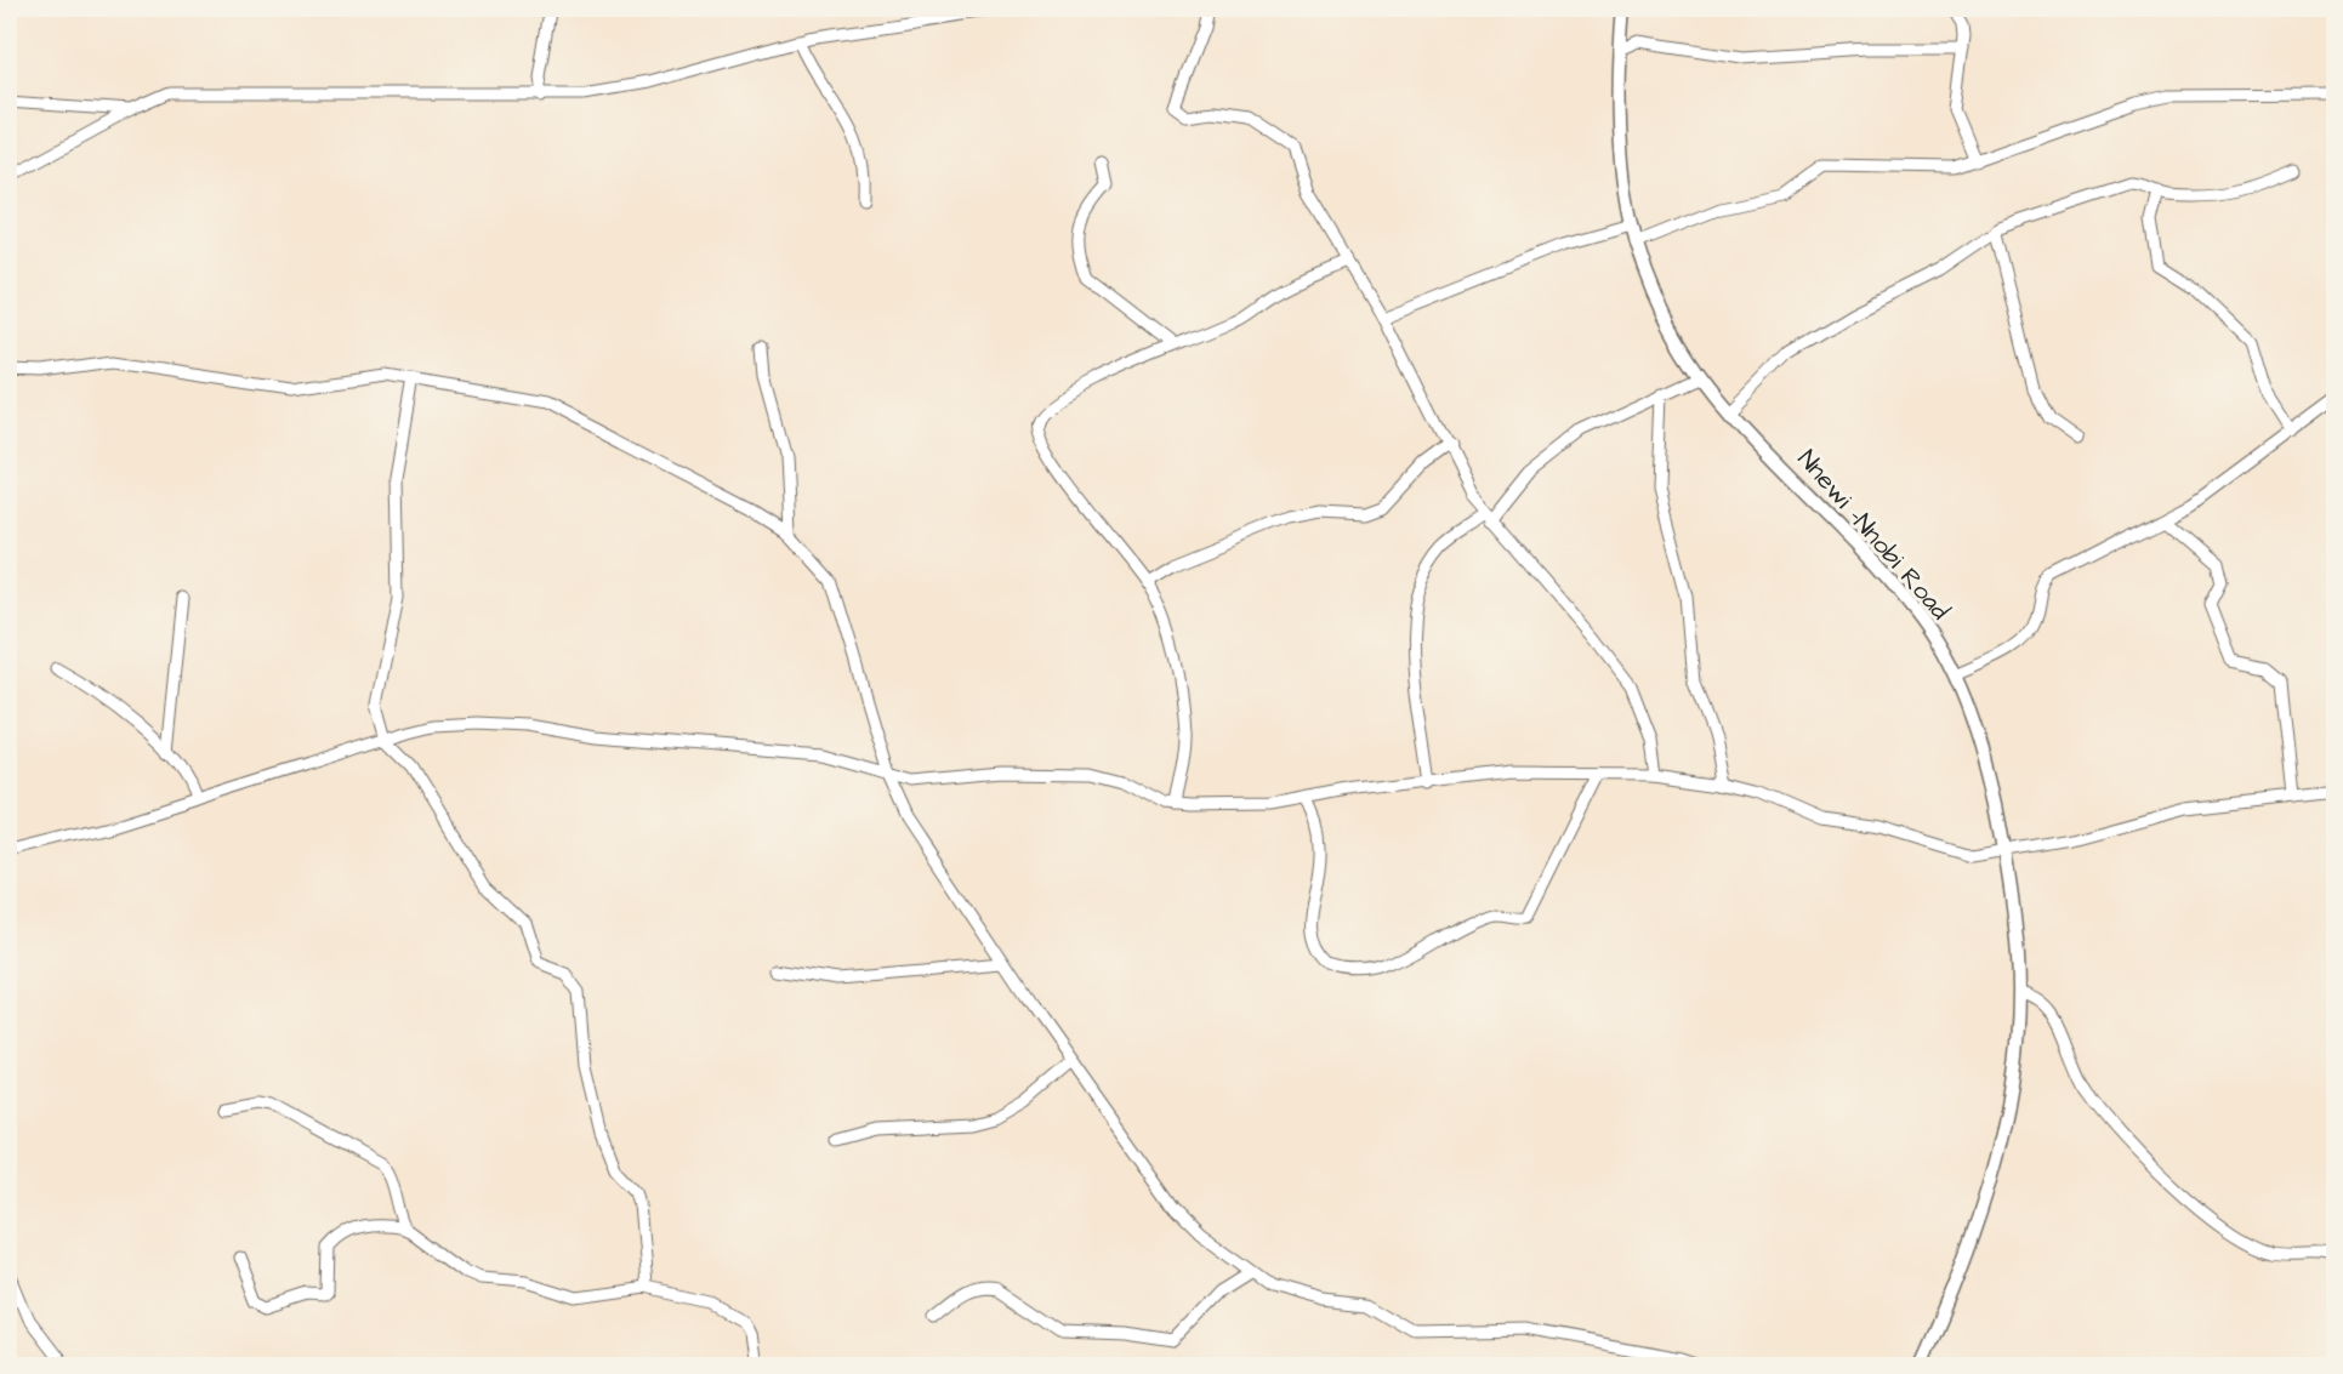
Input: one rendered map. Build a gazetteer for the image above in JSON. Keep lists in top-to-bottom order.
{
  "streets": {
    "main road": ["Nnewi -Nnobi Road"]
  }
}
